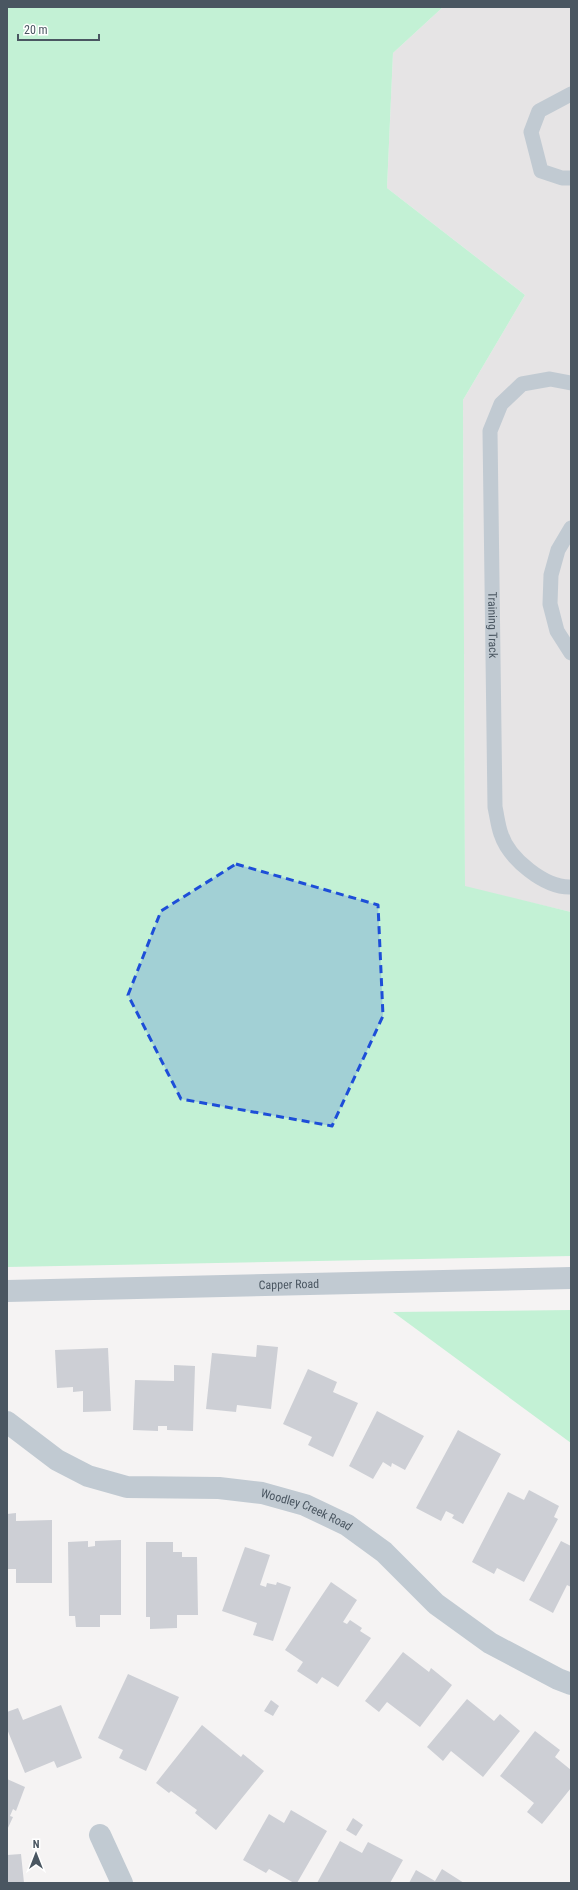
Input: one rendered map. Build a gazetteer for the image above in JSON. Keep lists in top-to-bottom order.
{
  "streets": {
    "street": ["Capper Road", "Woodley Creek Road"],
    "lane": ["Training Track"]
  },
  "scale_bar": "20 m",
  "north": "top"
}
